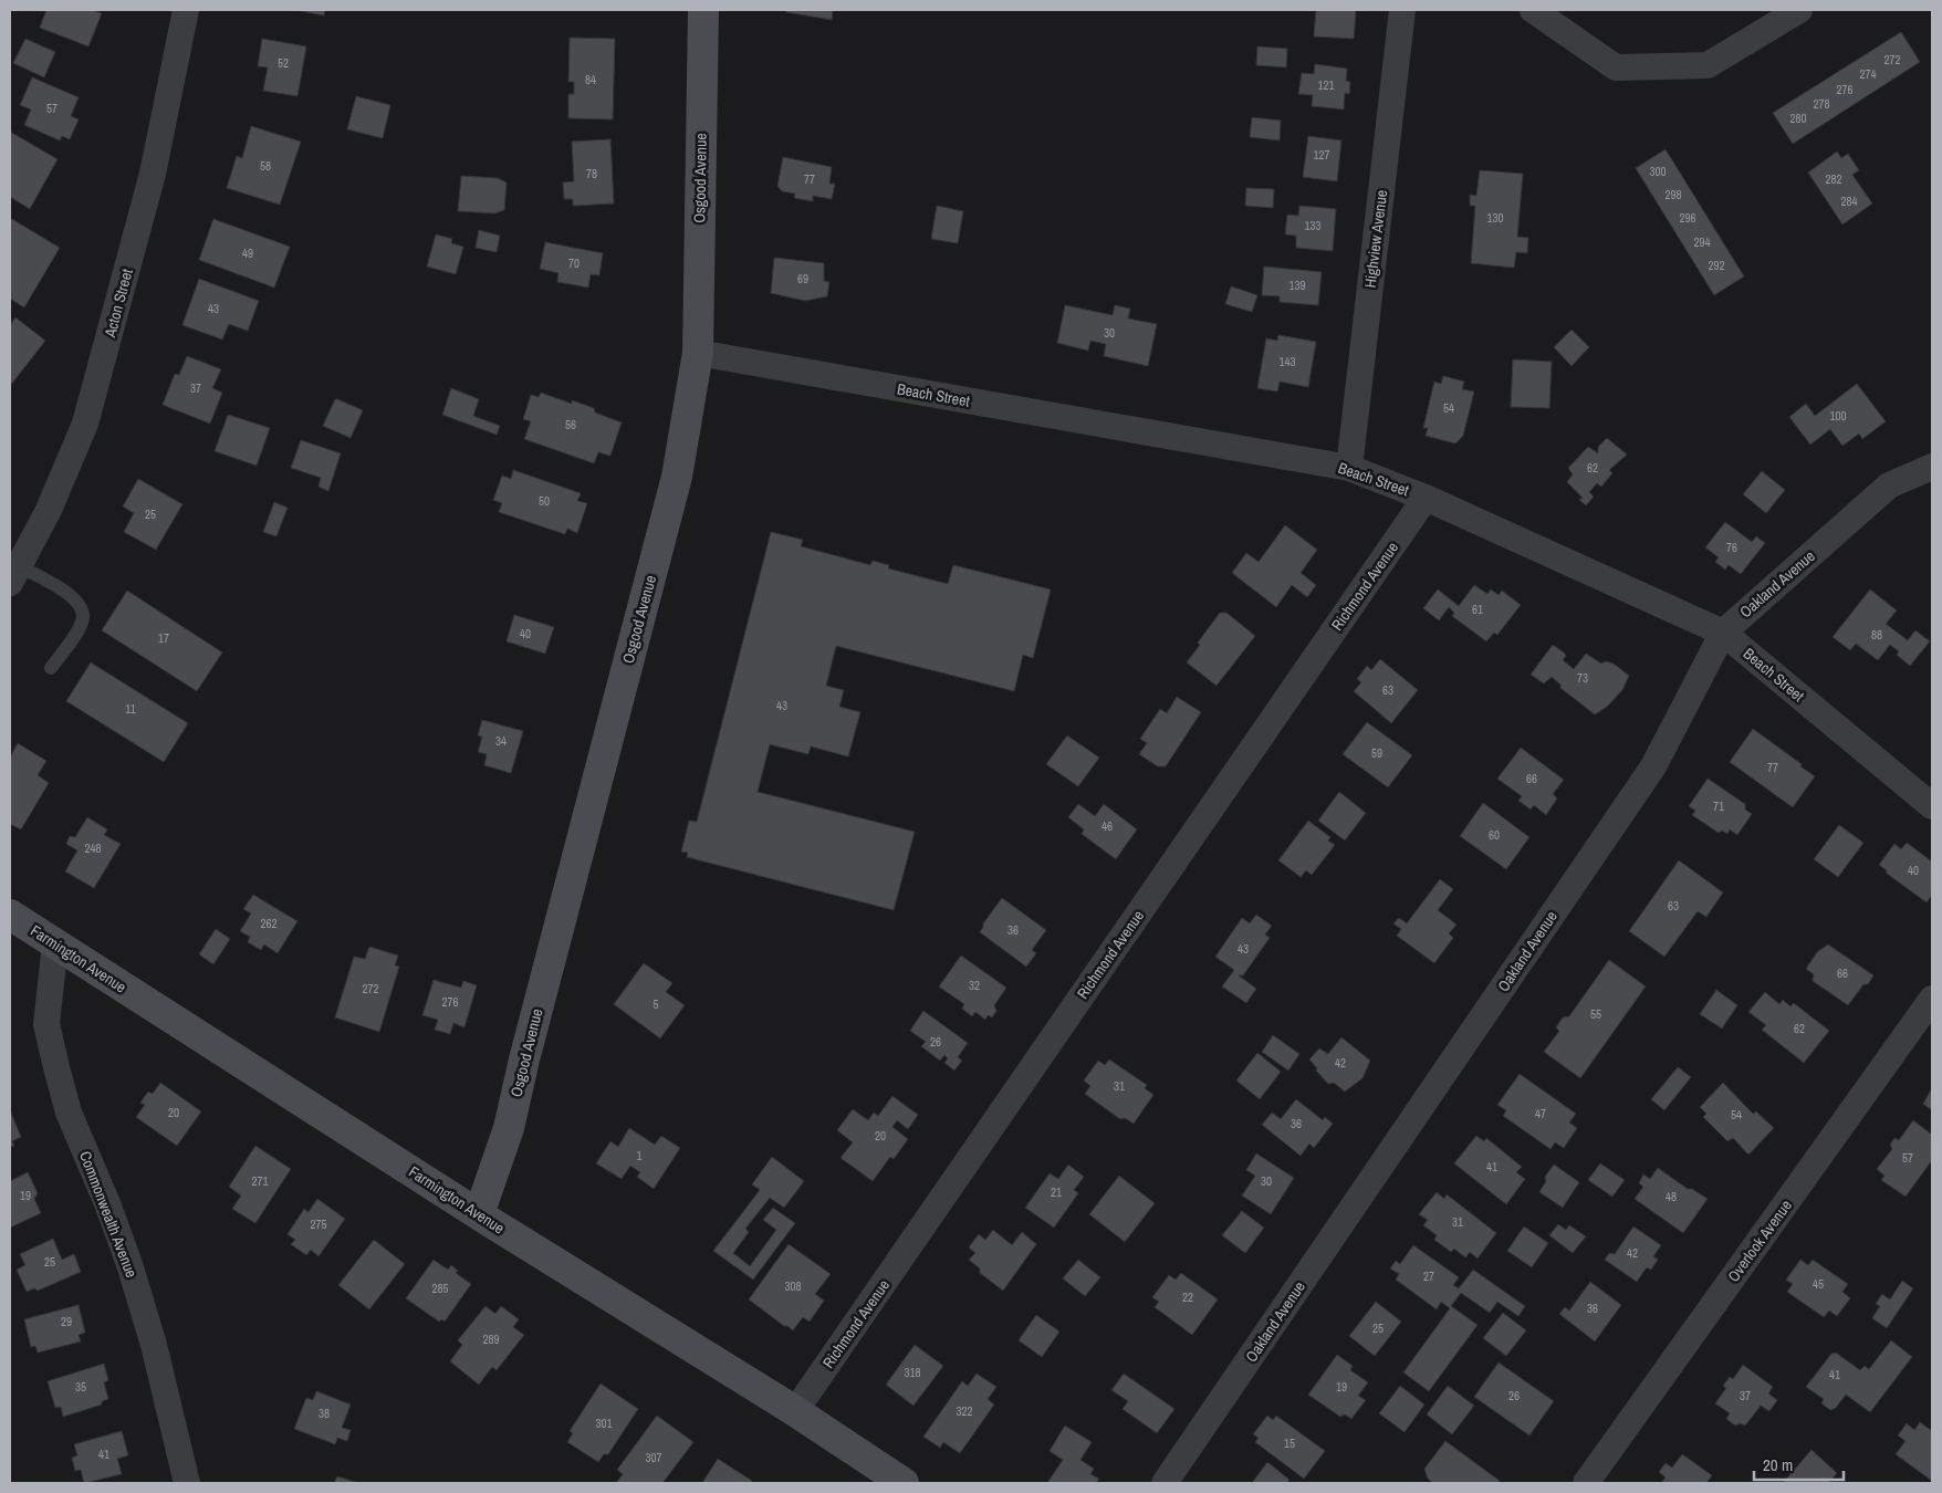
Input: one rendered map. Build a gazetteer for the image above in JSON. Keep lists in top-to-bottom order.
{
  "streets": {
    "street": [
      "Osgood Avenue",
      "Highview Avenue",
      "Acton Street",
      "Beach Street",
      "Oakland Avenue",
      "Richmond Avenue",
      "Farmington Avenue",
      "Commonwealth Avenue",
      "Overlook Avenue"
    ]
  },
  "crossings": [
    ["Osgood Avenue", "Beach Street"],
    ["Osgood Avenue", "Farmington Avenue"],
    ["Highview Avenue", "Beach Street"],
    ["Beach Street", "Oakland Avenue"],
    ["Beach Street", "Richmond Avenue"],
    ["Richmond Avenue", "Farmington Avenue"],
    ["Farmington Avenue", "Commonwealth Avenue"]
  ],
  "house_numbers": [
    "272",
    "52",
    "274",
    "84",
    "121",
    "276",
    "278",
    "57",
    "280",
    "127",
    "58",
    "300",
    "78",
    "77",
    "282",
    "298",
    "284",
    "130",
    "296",
    "133",
    "294",
    "49",
    "70",
    "292",
    "69",
    "139",
    "43",
    "30",
    "143",
    "37",
    "54",
    "100",
    "56",
    "62",
    "50",
    "25",
    "76",
    "61",
    "40",
    "88",
    "17",
    "73",
    "63",
    "43",
    "11",
    "34",
    "59",
    "77",
    "66",
    "71",
    "46",
    "60",
    "248",
    "40",
    "63",
    "262",
    "36",
    "43",
    "66",
    "32",
    "272",
    "276",
    "5",
    "55",
    "62",
    "26",
    "42",
    "31",
    "20",
    "47",
    "54",
    "36",
    "20",
    "1",
    "57",
    "41",
    "271",
    "30",
    "21",
    "19",
    "48",
    "31",
    "275",
    "42",
    "25",
    "27",
    "45",
    "308",
    "285",
    "22",
    "36",
    "29",
    "25",
    "289",
    "318",
    "41",
    "35",
    "19",
    "26",
    "37",
    "322",
    "38",
    "301",
    "15",
    "41",
    "307"
  ],
  "scale_bar": "20 m"
}
